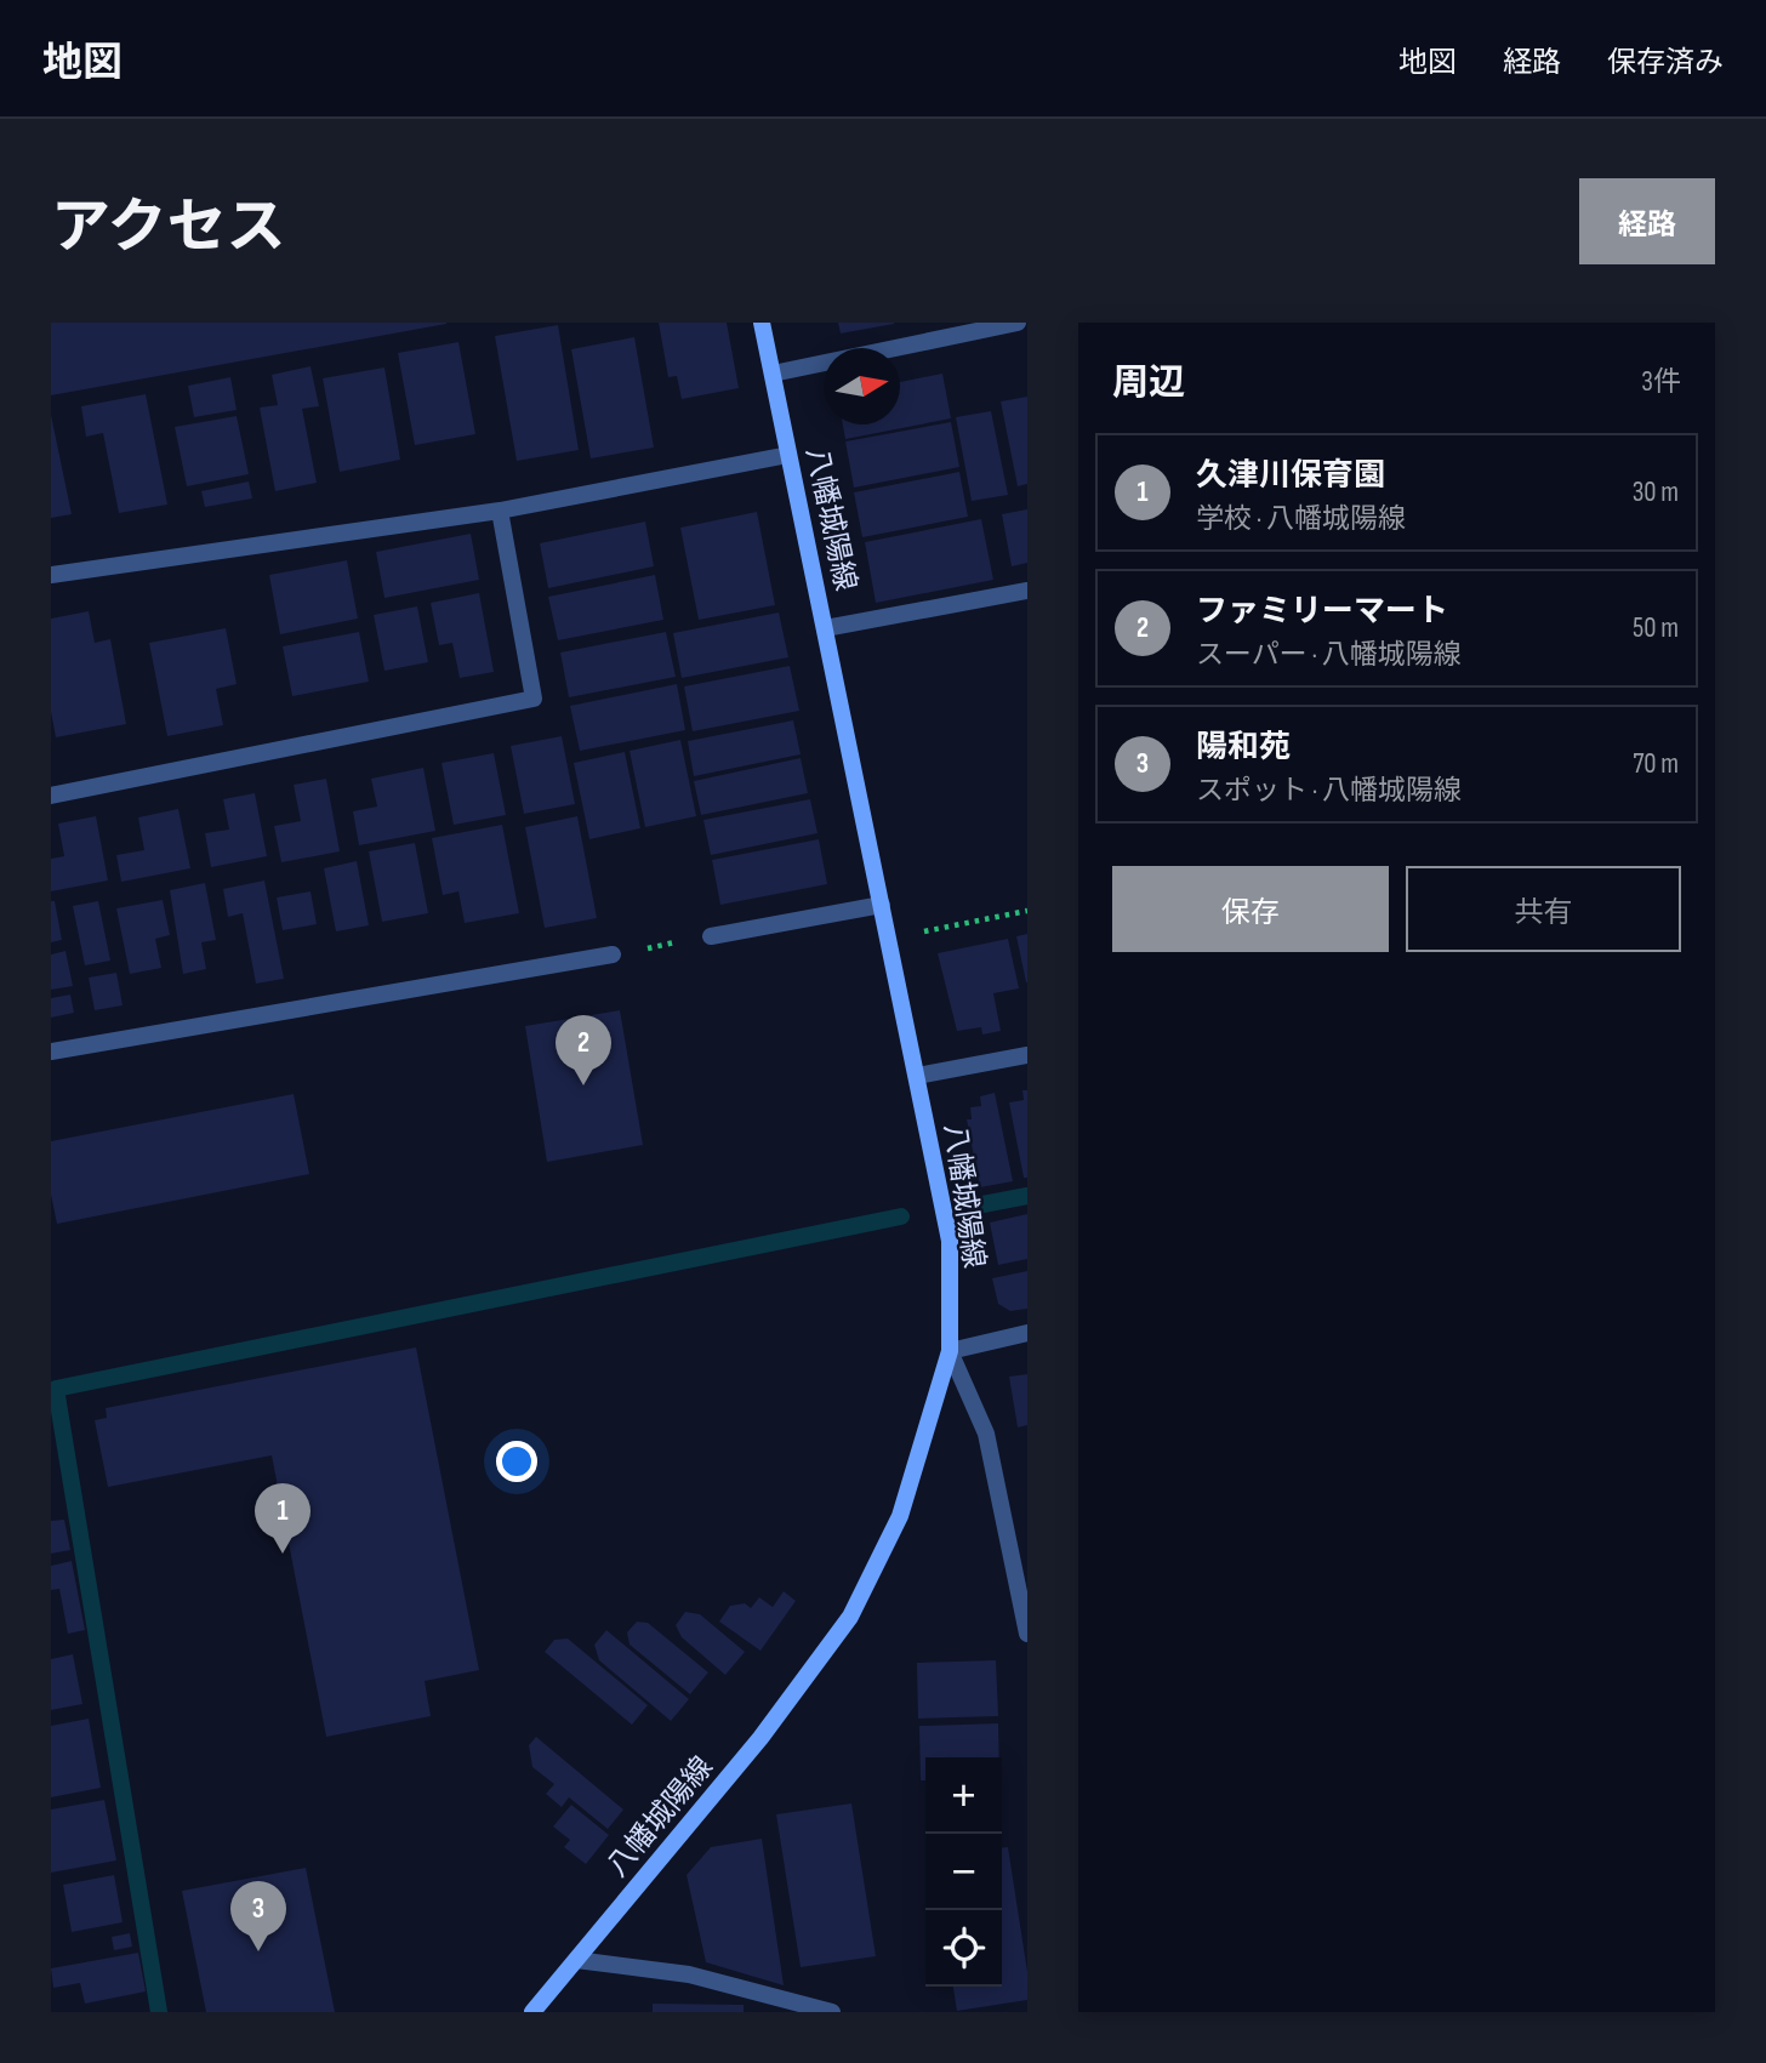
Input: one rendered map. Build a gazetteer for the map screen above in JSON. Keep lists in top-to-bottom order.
{
  "streets": {
    "main road": ["八幡城陽線"]
  },
  "north": "right",
  "page": {
    "header": "地図",
    "nav": ["地図", "経路", "保存済み"],
    "title": "アクセス",
    "buttons": [
      "経路",
      ["保存", "共有"]
    ],
    "heading": ["周辺", "3件"],
    "list": [
      {
        "mark": "1",
        "name": "久津川保育園",
        "note": "学校 · 八幡城陽線",
        "value": "30 m"
      },
      {
        "mark": "2",
        "name": "ファミリーマート",
        "note": "スーパー · 八幡城陽線",
        "value": "50 m"
      },
      {
        "mark": "3",
        "name": "陽和苑",
        "note": "スポット · 八幡城陽線",
        "value": "70 m"
      }
    ],
    "pins": ["2", "1", "3"],
    "map_buttons": ["+", "−"]
  }
}
